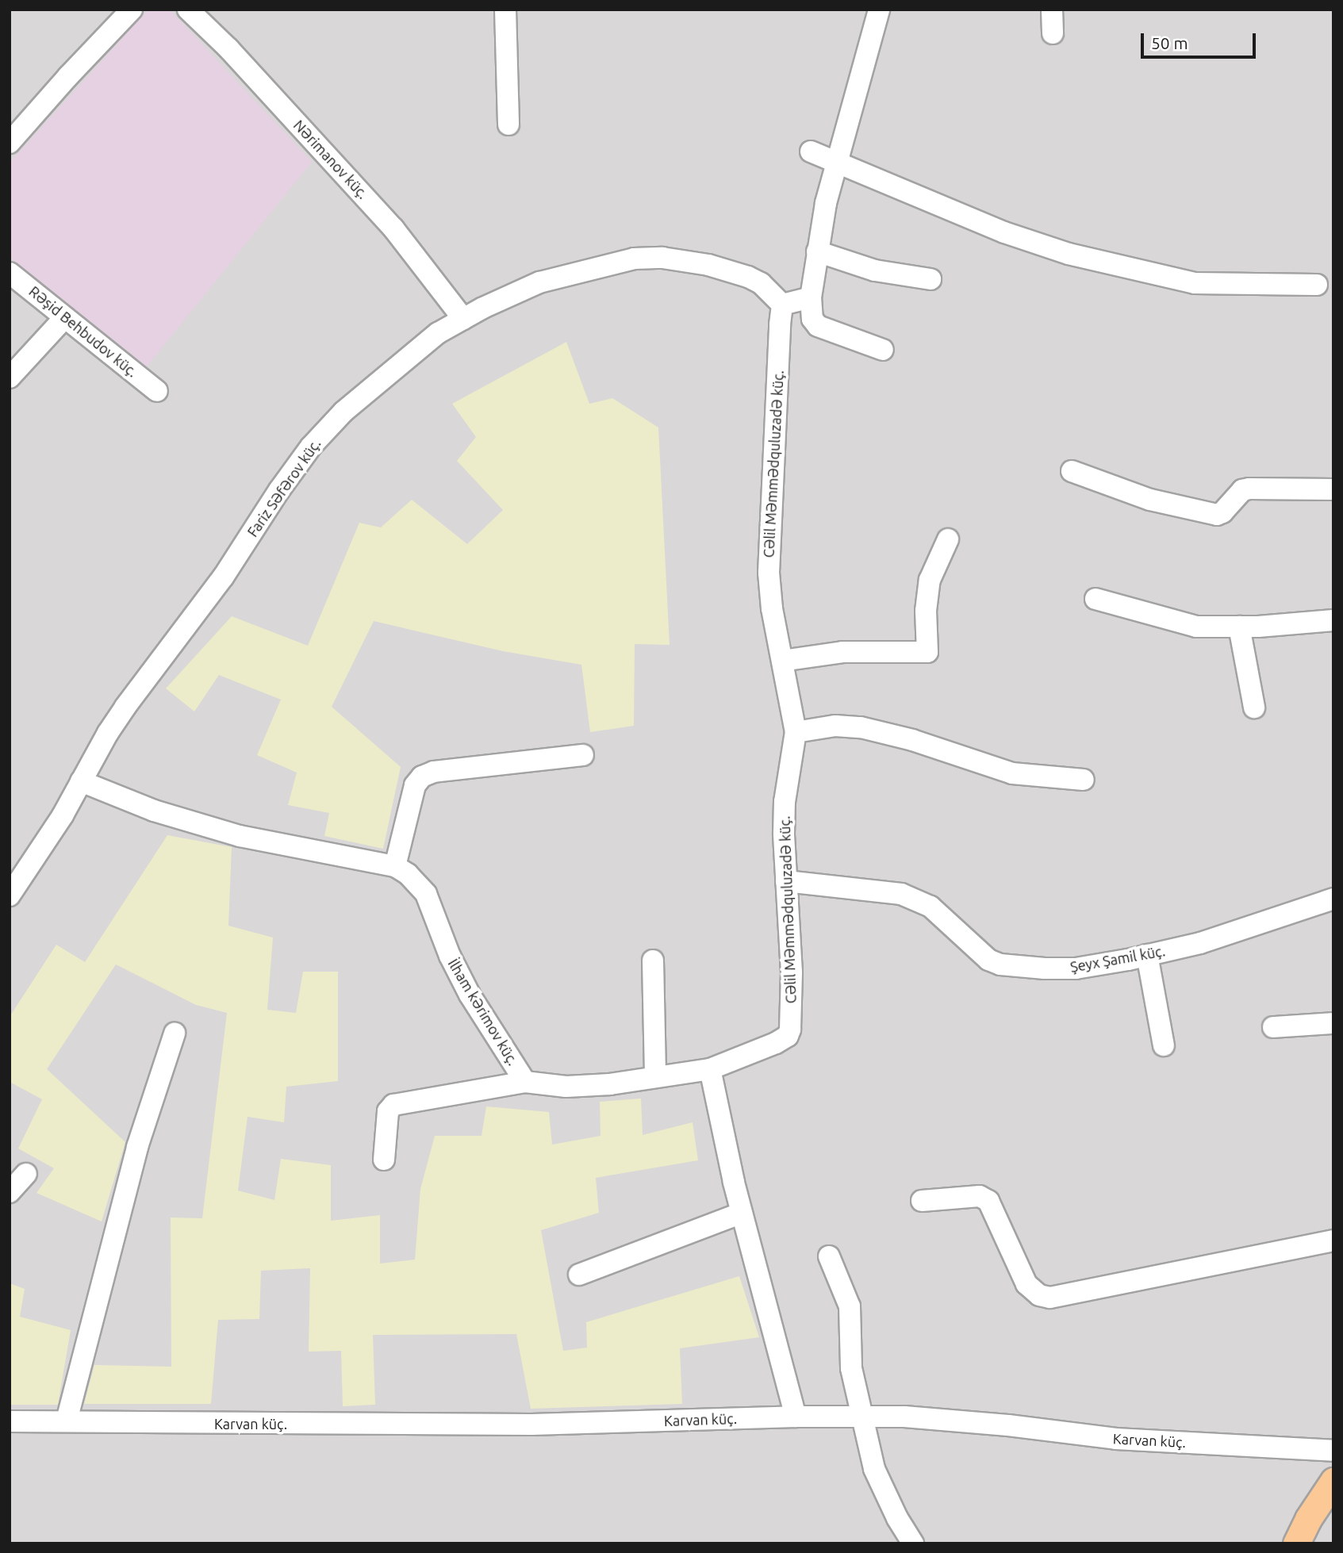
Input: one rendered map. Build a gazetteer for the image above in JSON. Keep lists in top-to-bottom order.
{
  "streets": {
    "street": [
      "Nərimanov küç.",
      "Rəşid Behbudov küç.",
      "Cəlil Məmmədquluzadə küç.",
      "Fariz Səfərov küç.",
      "Şeyx Şamil küç.",
      "İlham kərimov küç.",
      "Karvan küç."
    ]
  },
  "crossings": [
    ["Nərimanov küç.", "Fariz Səfərov küç."],
    ["Cəlil Məmmədquluzadə küç.", "Fariz Səfərov küç."],
    ["Cəlil Məmmədquluzadə küç.", "Şeyx Şamil küç."],
    ["Fariz Səfərov küç.", "İlham kərimov küç."]
  ],
  "scale_bar": "50 m"
}
